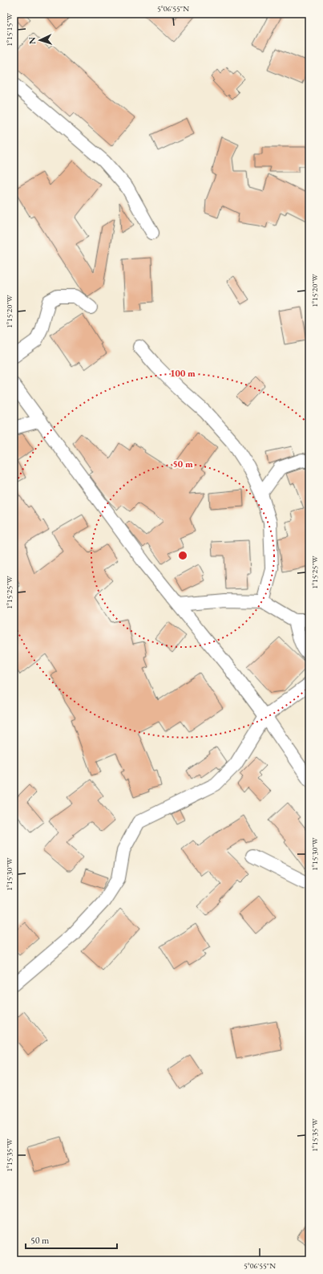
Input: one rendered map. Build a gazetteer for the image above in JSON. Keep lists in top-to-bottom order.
{
  "scale_bar": "50 m",
  "north": "left",
  "coordinates": [
    "5°06'55\"N",
    "1°15'15\"W",
    "1°15'20\"W",
    "1°15'25\"W",
    "1°15'30\"W",
    "1°15'35\"W"
  ],
  "rings": ["100 m", "50 m"]
}
